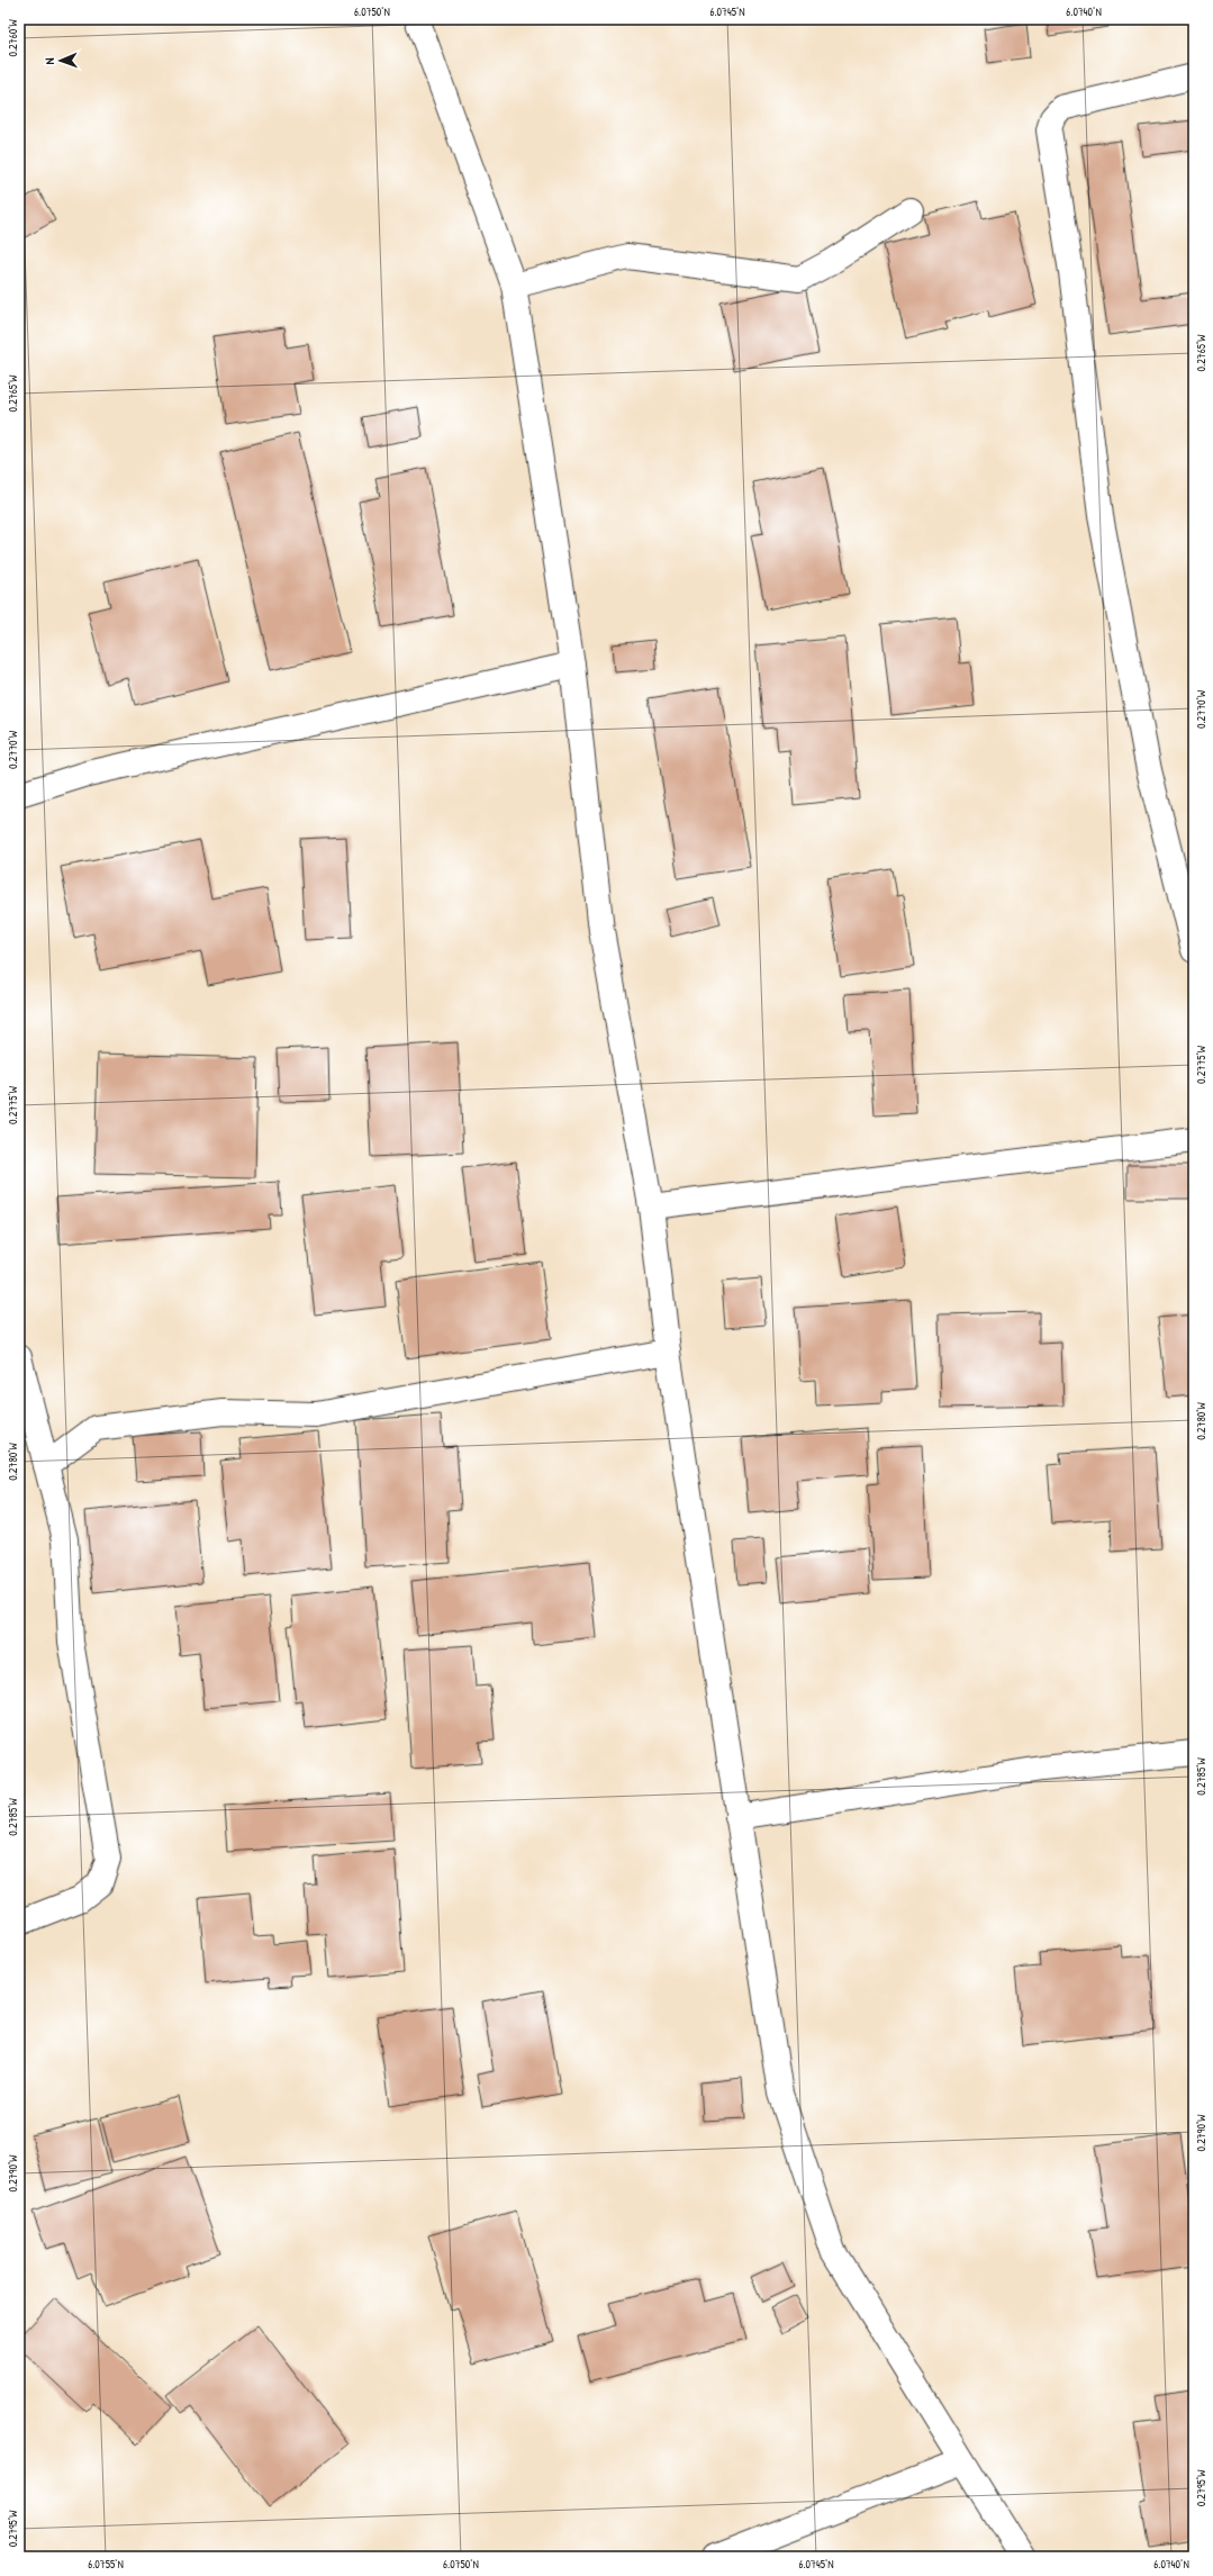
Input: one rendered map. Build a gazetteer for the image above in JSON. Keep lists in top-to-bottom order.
{
  "north": "left",
  "coordinates": [
    "6.0750°N",
    "6.0745°N",
    "6.0740°N",
    "0.2760°W",
    "0.2765°W",
    "0.2770°W",
    "0.2775°W",
    "0.2780°W",
    "0.2785°W",
    "0.2790°W",
    "0.2795°W",
    "6.0755°N"
  ]
}
